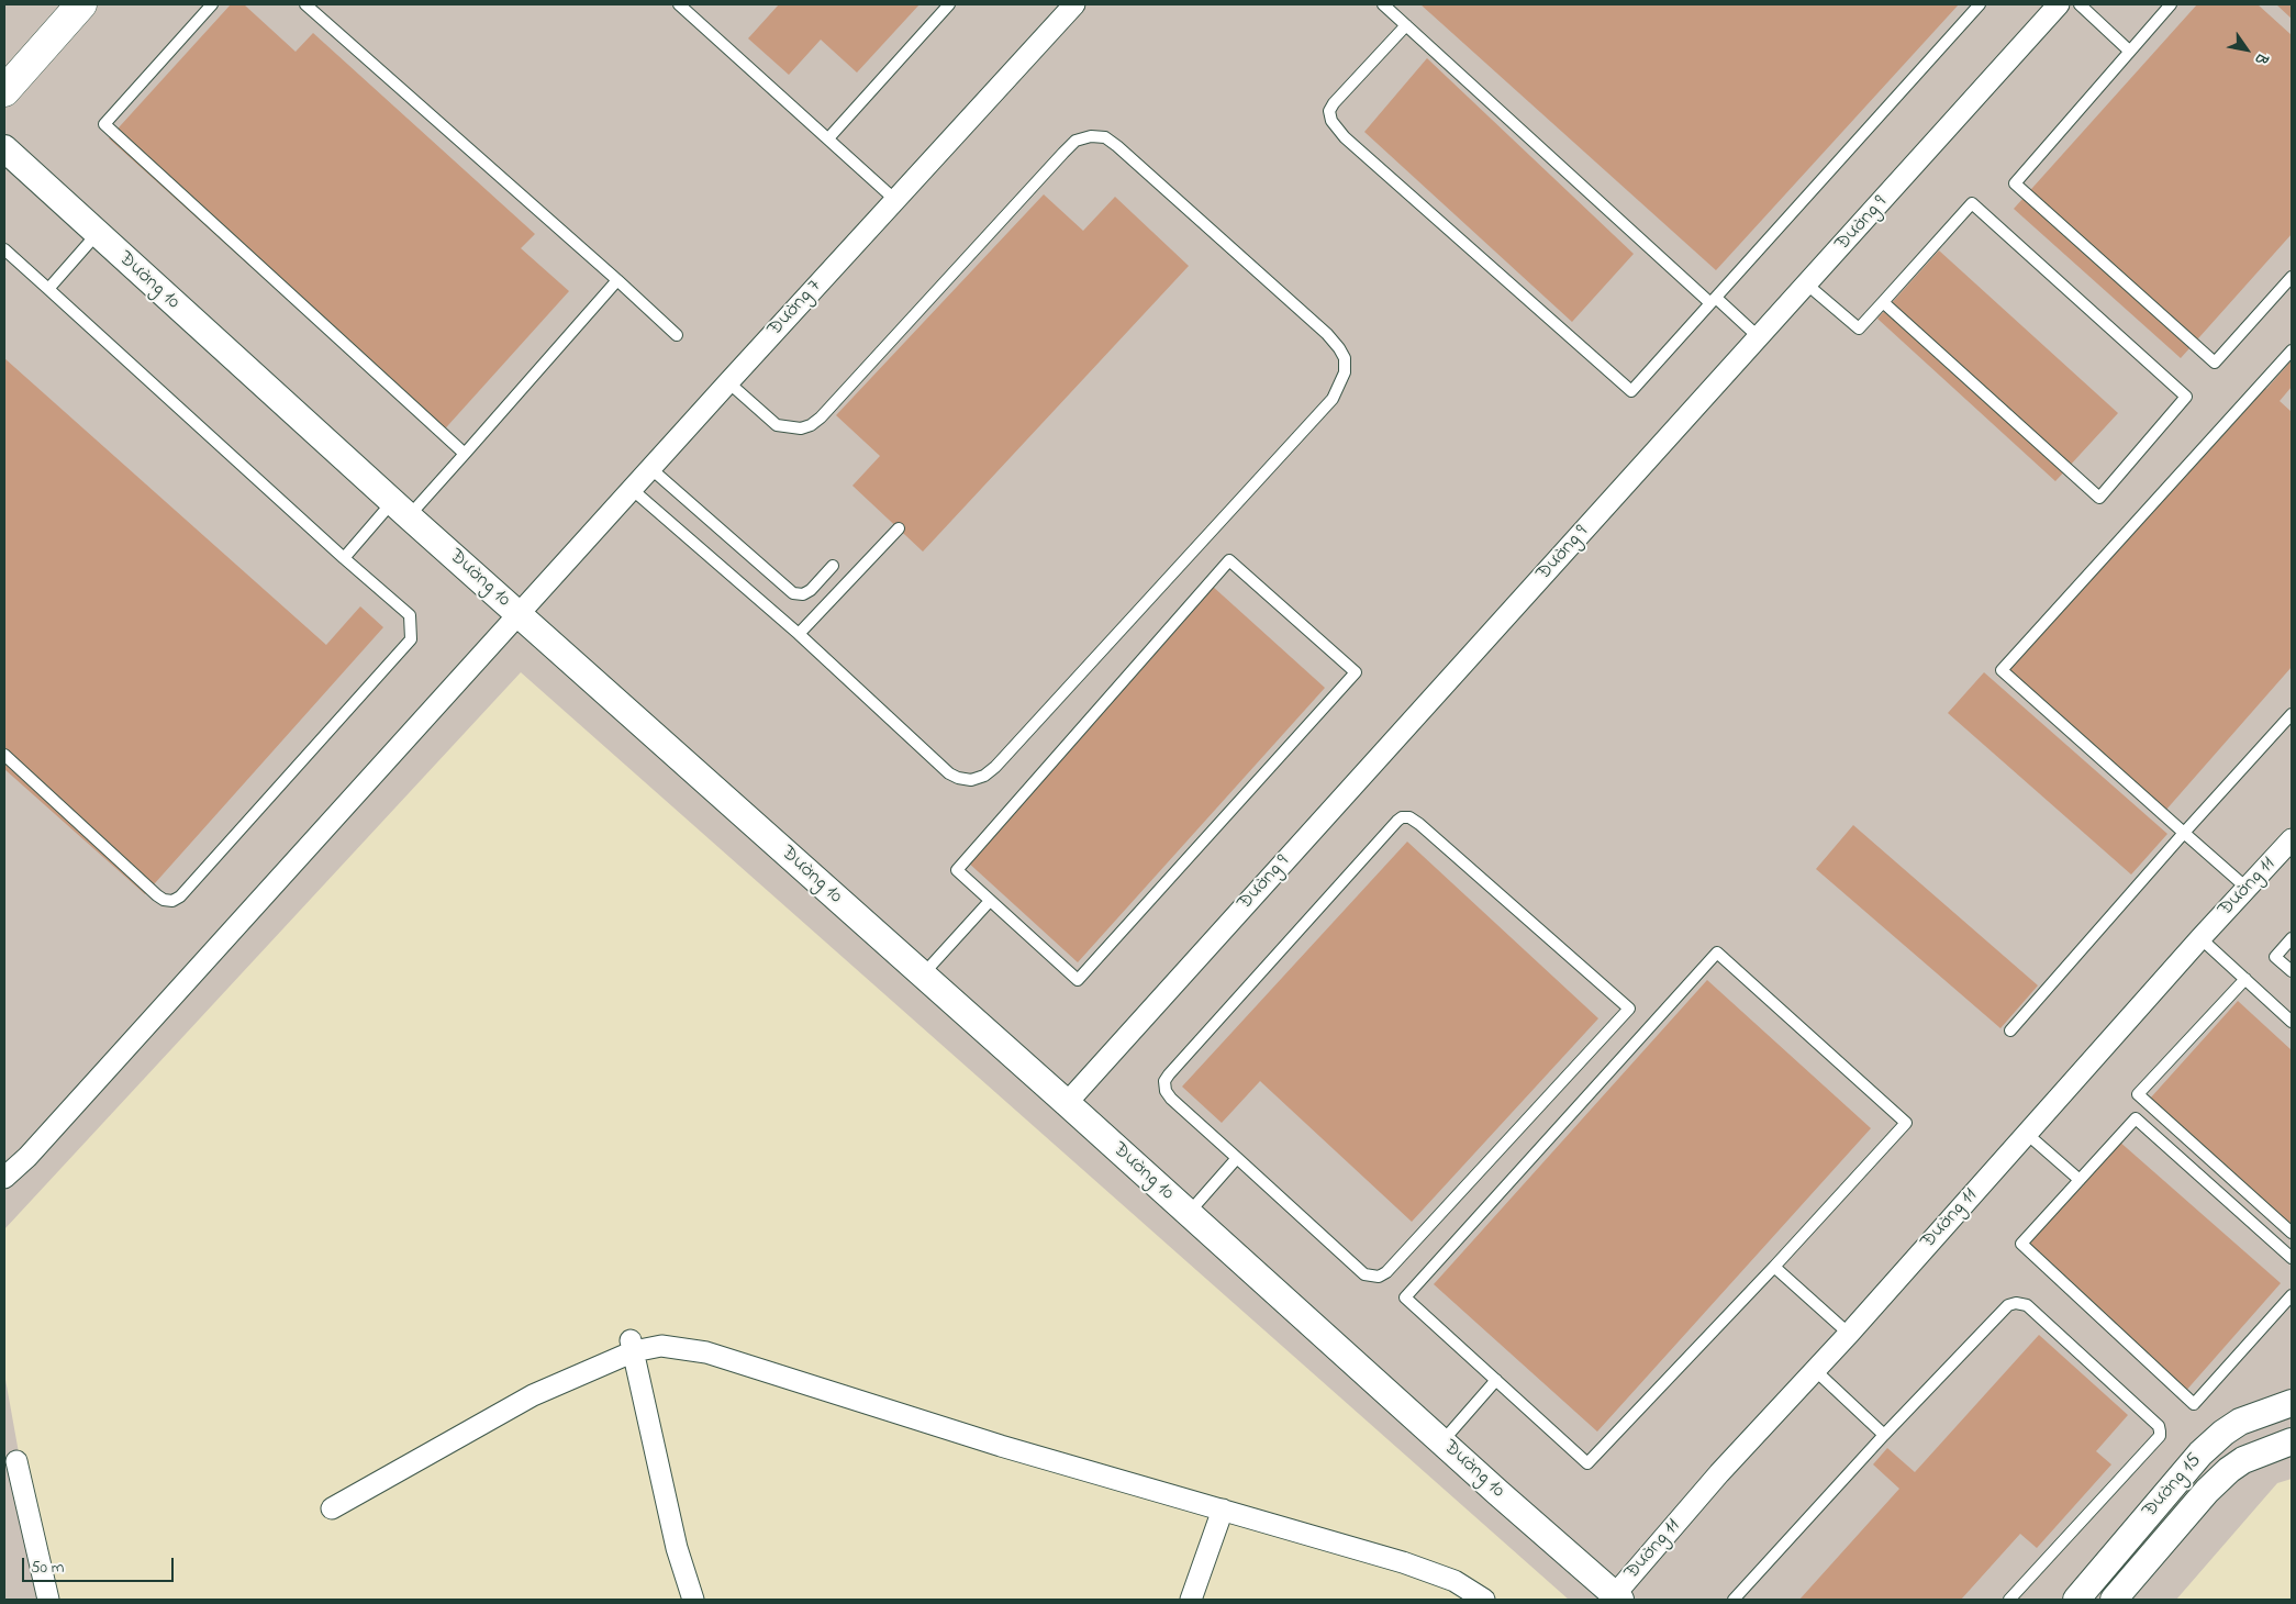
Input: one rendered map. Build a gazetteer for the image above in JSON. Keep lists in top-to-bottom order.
{
  "streets": {
    "street": [
      "Đường 9",
      "Đường 10",
      "Đường 7",
      "Đường 11",
      "Đường 15"
    ]
  },
  "crossings": [
    ["Đường 9", "Đường 10"],
    ["Đường 10", "Đường 7"],
    ["Đường 10", "Đường 11"]
  ],
  "scale_bar": "50 m",
  "north": "bottom right"
}
